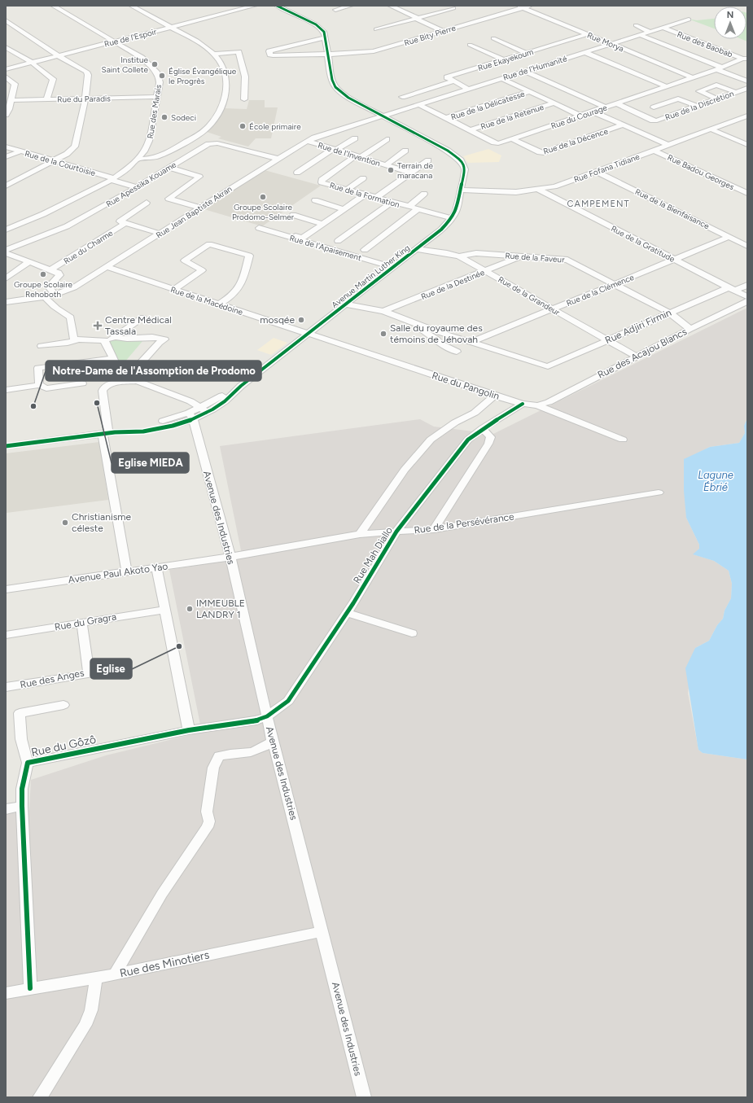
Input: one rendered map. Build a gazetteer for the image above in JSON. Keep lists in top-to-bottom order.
{
  "streets": {
    "street": [
      "Rue Bity Pierre",
      "Rue de l'Espoir",
      "Rue Morya",
      "Rue des Baobab",
      "Rue Ekayekoum",
      "Rue de l'Humanité",
      "Rue du Paradis",
      "Rue de la Délicatesse",
      "Rue de la Discrétion",
      "Rue des Marais",
      "Rue de la Retenue",
      "Rue du Courage",
      "Rue de la Décence",
      "Rue de l'Invention",
      "Rue de la Courtoisie",
      "Rue Fofana Tidiane",
      "Rue Badou Georges",
      "Rue Apessika Kouame",
      "Rue de la Formation",
      "Rue de la Bienfaisance",
      "Rue Jean Baptiste Akran",
      "Rue de la Gratitude",
      "Rue du Charme",
      "Rue de l'Apaisement",
      "Rue de la Faveur",
      "Avenue Martin Luther King",
      "Rue de la Destinée",
      "Rue de la Clémence",
      "Rue de la Grandeur",
      "Rue de la Macédoine",
      "Rue Adjiri Firmin",
      "Rue des Acajou Blancs",
      "Rue du Pangolin",
      "Avenue des Industries",
      "Rue de la Persévérance",
      "Rue Mah Diallo",
      "Avenue Paul Akoto Yao",
      "Rue du Gragra",
      "Rue des Anges",
      "Rue du Gôzô",
      "Rue des Minotiers"
    ]
  },
  "crossings": [
    ["Rue Bity Pierre", "Rue Morya"],
    ["Rue Bity Pierre", "Avenue Martin Luther King"],
    ["Rue de l'Espoir", "Rue des Marais"],
    ["Rue Morya", "Rue Ekayekoum"],
    ["Rue Morya", "Rue de l'Humanité"],
    ["Rue Morya", "Rue du Courage"],
    ["Rue des Baobab", "Rue de l'Humanité"],
    ["Rue des Baobab", "Rue du Courage"],
    ["Rue de l'Humanité", "Rue de la Discrétion"],
    ["Rue de l'Humanité", "Rue du Courage"],
    ["Rue de l'Humanité", "Rue Jean Baptiste Akran"],
    ["Rue de l'Humanité", "Avenue Martin Luther King"],
    ["Rue du Paradis", "Rue des Marais"],
    ["Rue de la Délicatesse", "Rue du Courage"],
    ["Rue de la Discrétion", "Rue du Courage"],
    ["Rue des Marais", "Rue de la Courtoisie"],
    ["Rue de la Retenue", "Rue du Courage"],
    ["Rue du Courage", "Rue de la Décence"],
    ["Rue de l'Invention", "Rue de la Formation"],
    ["Rue de l'Invention", "Rue Jean Baptiste Akran"],
    ["Rue de la Courtoisie", "Rue Apessika Kouame"],
    ["Rue Fofana Tidiane", "Rue Badou Georges"],
    ["Rue Fofana Tidiane", "Rue de la Bienfaisance"],
    ["Rue Fofana Tidiane", "Rue de la Gratitude"],
    ["Rue Fofana Tidiane", "Avenue Martin Luther King"],
    ["Rue Apessika Kouame", "Rue Jean Baptiste Akran"],
    ["Rue de la Formation", "Avenue Martin Luther King"],
    ["Rue de la Bienfaisance", "Rue de la Clémence"],
    ["Rue Jean Baptiste Akran", "Avenue Martin Luther King"],
    ["Rue Jean Baptiste Akran", "Rue de la Macédoine"],
    ["Rue de la Gratitude", "Rue de la Clémence"],
    ["Rue de la Gratitude", "Rue Adjiri Firmin"],
    ["Rue de l'Apaisement", "Avenue Martin Luther King"],
    ["Rue de la Faveur", "Rue de la Destinée"],
    ["Rue de la Faveur", "Rue de la Clémence"],
    ["Rue de la Faveur", "Rue de la Grandeur"],
    ["Rue de la Faveur", "Rue Adjiri Firmin"],
    ["Rue de la Faveur", "Rue des Acajou Blancs"],
    ["Avenue Martin Luther King", "Rue de la Grandeur"],
    ["Avenue Martin Luther King", "Rue de la Macédoine"],
    ["Avenue Martin Luther King", "Rue du Pangolin"],
    ["Avenue Martin Luther King", "Avenue des Industries"],
    ["Rue de la Destinée", "Rue de la Grandeur"],
    ["Rue de la Clémence", "Rue de la Grandeur"],
    ["Rue de la Clémence", "Rue Adjiri Firmin"],
    ["Rue de la Grandeur", "Rue Adjiri Firmin"],
    ["Rue de la Grandeur", "Rue des Acajou Blancs"],
    ["Rue de la Macédoine", "Rue du Pangolin"],
    ["Rue des Acajou Blancs", "Rue du Pangolin"],
    ["Rue du Pangolin", "Rue Mah Diallo"],
    ["Avenue des Industries", "Rue de la Persévérance"],
    ["Avenue des Industries", "Rue Mah Diallo"],
    ["Avenue des Industries", "Avenue Paul Akoto Yao"],
    ["Avenue des Industries", "Rue du Gôzô"],
    ["Avenue des Industries", "Rue des Minotiers"],
    ["Rue de la Persévérance", "Rue Mah Diallo"],
    ["Rue de la Persévérance", "Avenue Paul Akoto Yao"],
    ["Rue Mah Diallo", "Rue du Gôzô"],
    ["Rue du Gragra", "Rue des Anges"],
    ["Rue du Gôzô", "Rue des Minotiers"]
  ],
  "districts": ["CAMPEMENT"],
  "water": ["Lagune Ébrié"],
  "places": {
    "other": [
      "Institue Saint Collete",
      "Église Évangélique le Progrès",
      "Sodeci",
      "École primaire",
      "Terrain de maracana",
      "Groupe Scolaire Prodomo-Selmer",
      "Groupe Scolaire Rehoboth",
      "mosqée",
      "Salle du royaume des témoins de Jéhovah",
      "Eglise MIEDA",
      "Notre-Dame de l'Assomption de Prodomo",
      "Christianisme céleste",
      "IMMEUBLE LANDRY 1",
      "Eglise"
    ],
    "health": ["Centre Médical Tassala"]
  },
  "north": "top"
}
